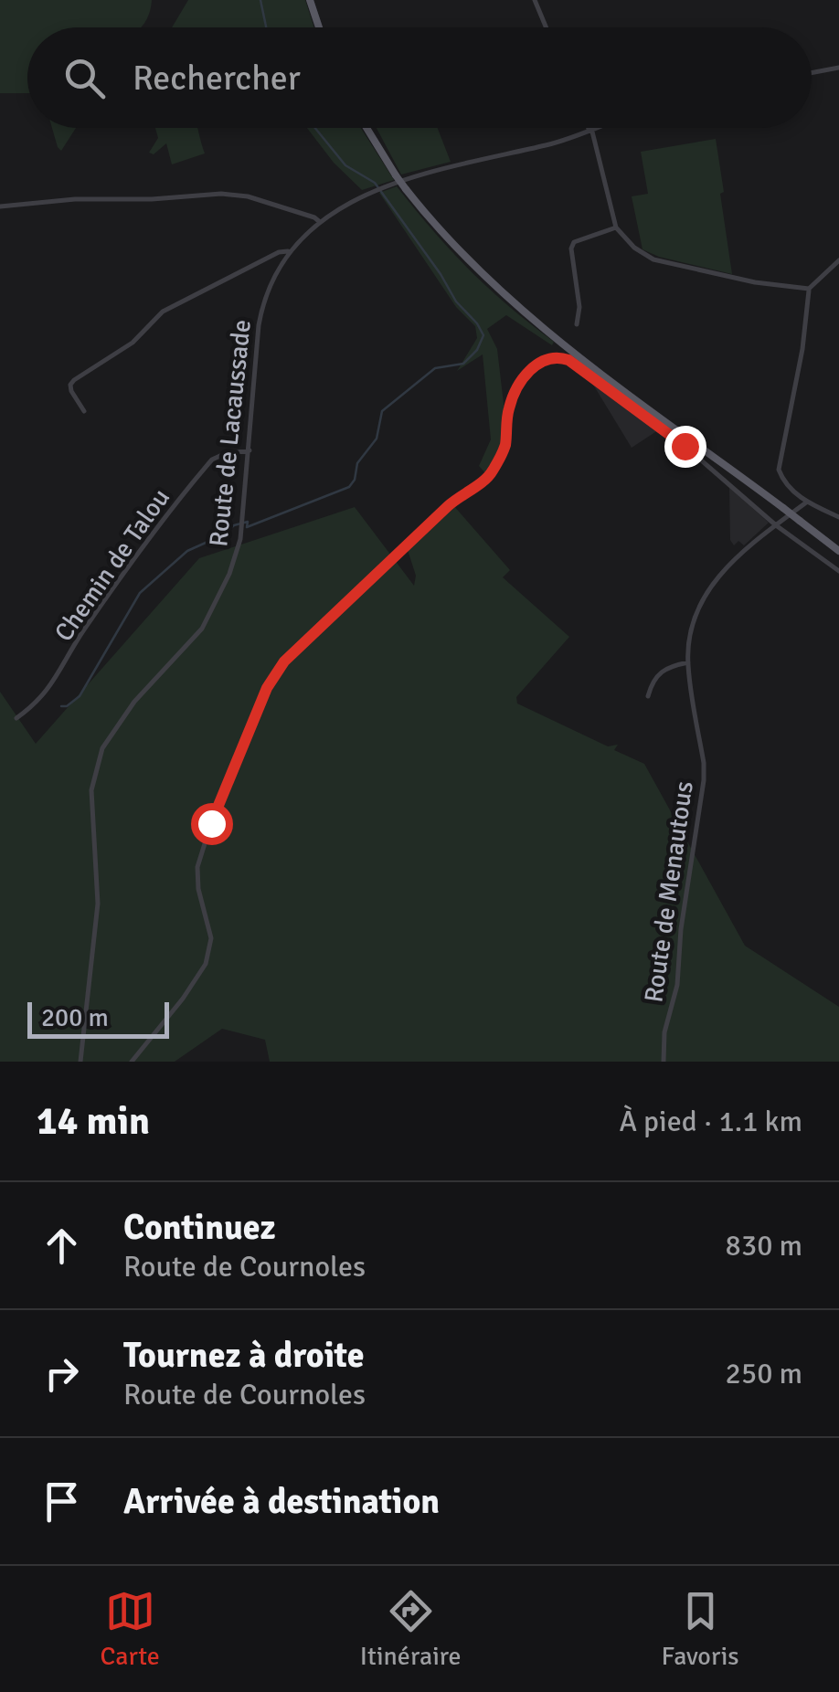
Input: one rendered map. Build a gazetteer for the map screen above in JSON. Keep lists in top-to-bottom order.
{
  "streets": {
    "street": ["Route de Lacaussade", "Chemin de Talou", "Route de Menautous"]
  },
  "crossings": [
    ["Route de Lacaussade", "Chemin de Talou"]
  ],
  "scale_bar": "200 m",
  "page": {
    "search": "Rechercher",
    "scale": "200 m",
    "heading": ["14 min", "À pied · 1.1 km"],
    "list": [
      ["Continuez", "Route de Cournoles", "830 m"],
      ["Tournez à droite", "Route de Cournoles", "250 m"],
      "Arrivée à destination"
    ],
    "nav": ["Carte", "Itinéraire", "Favoris"]
  }
}
